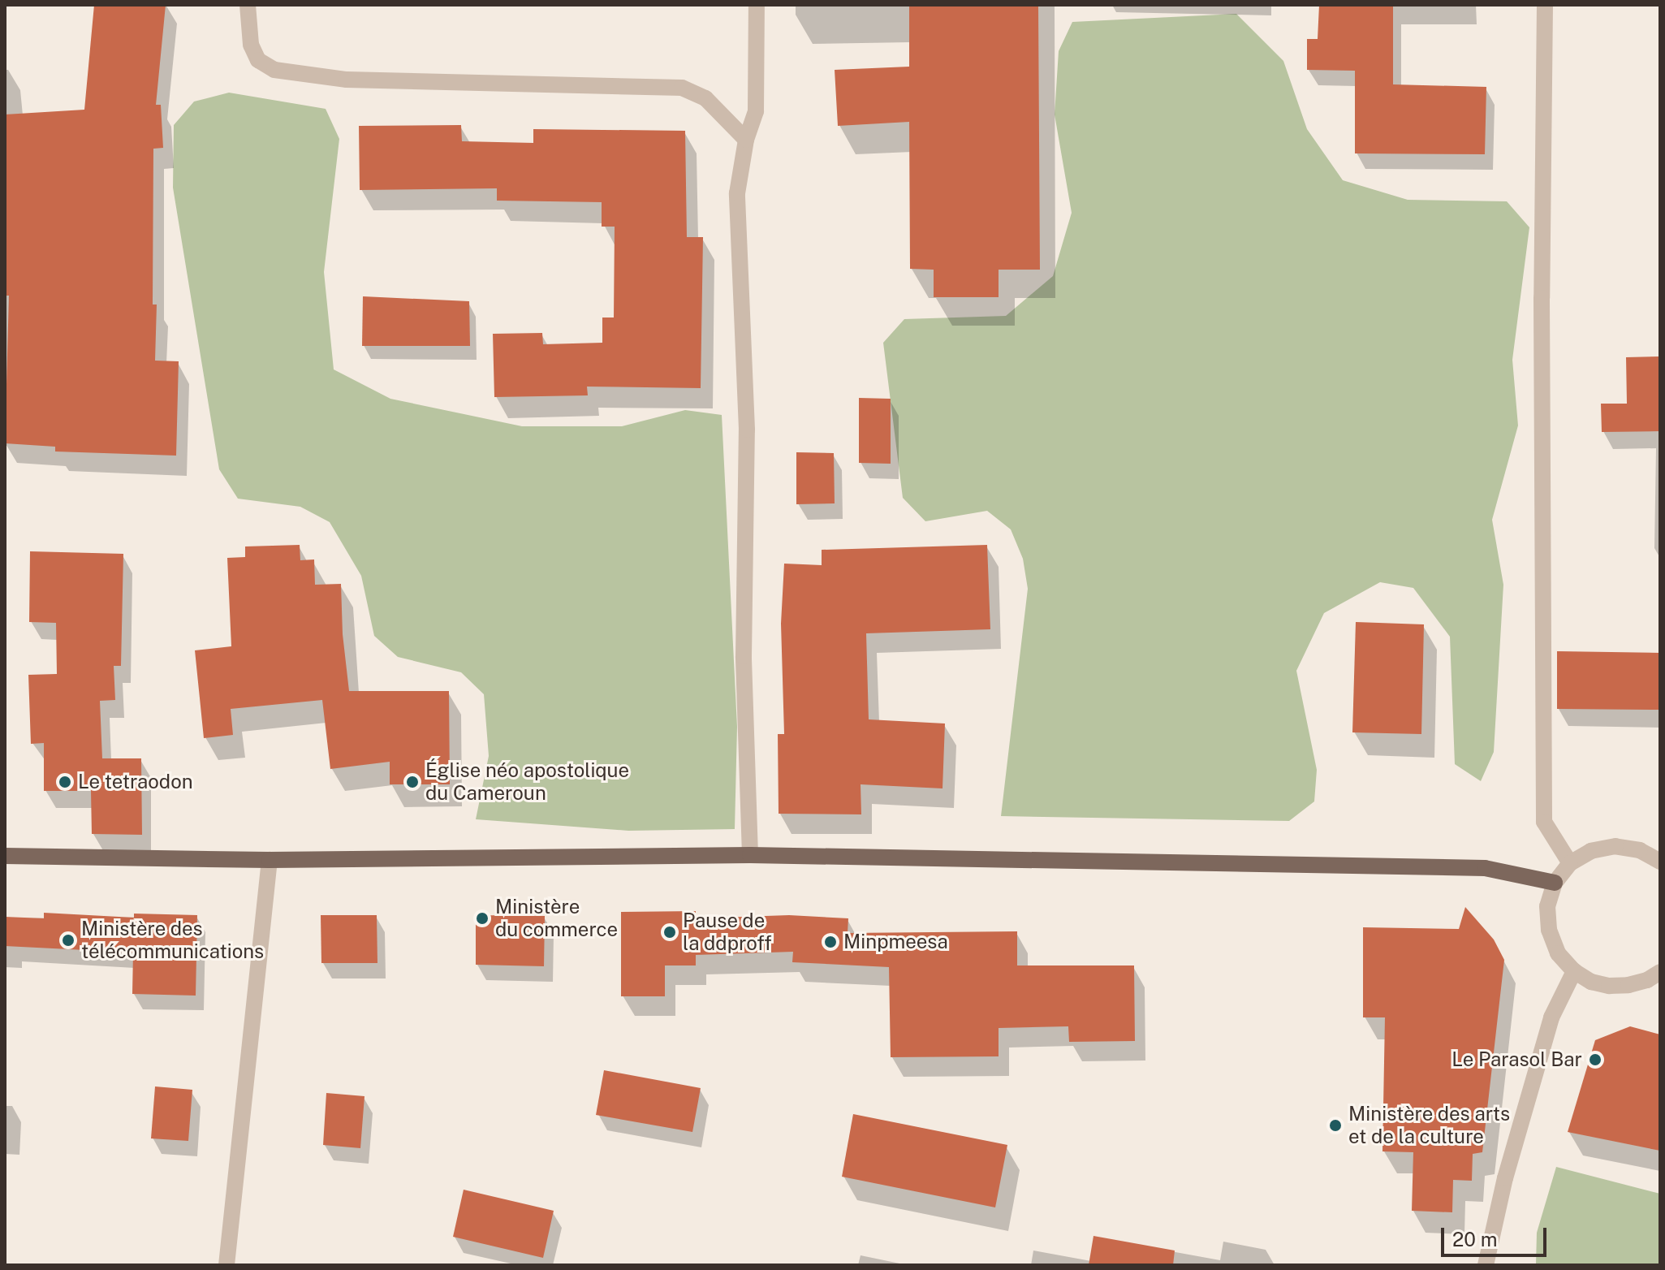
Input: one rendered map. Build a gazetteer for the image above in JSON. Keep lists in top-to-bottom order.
{
  "places": [
    "Le tetraodon",
    "Église néo apostolique du Cameroun",
    "Ministère du commerce",
    "Pause de la ddproff",
    "Ministère des télécommunications",
    "Minpmeesa",
    "Le Parasol Bar",
    "Ministère des arts et de la culture"
  ],
  "scale_bar": "20 m"
}
